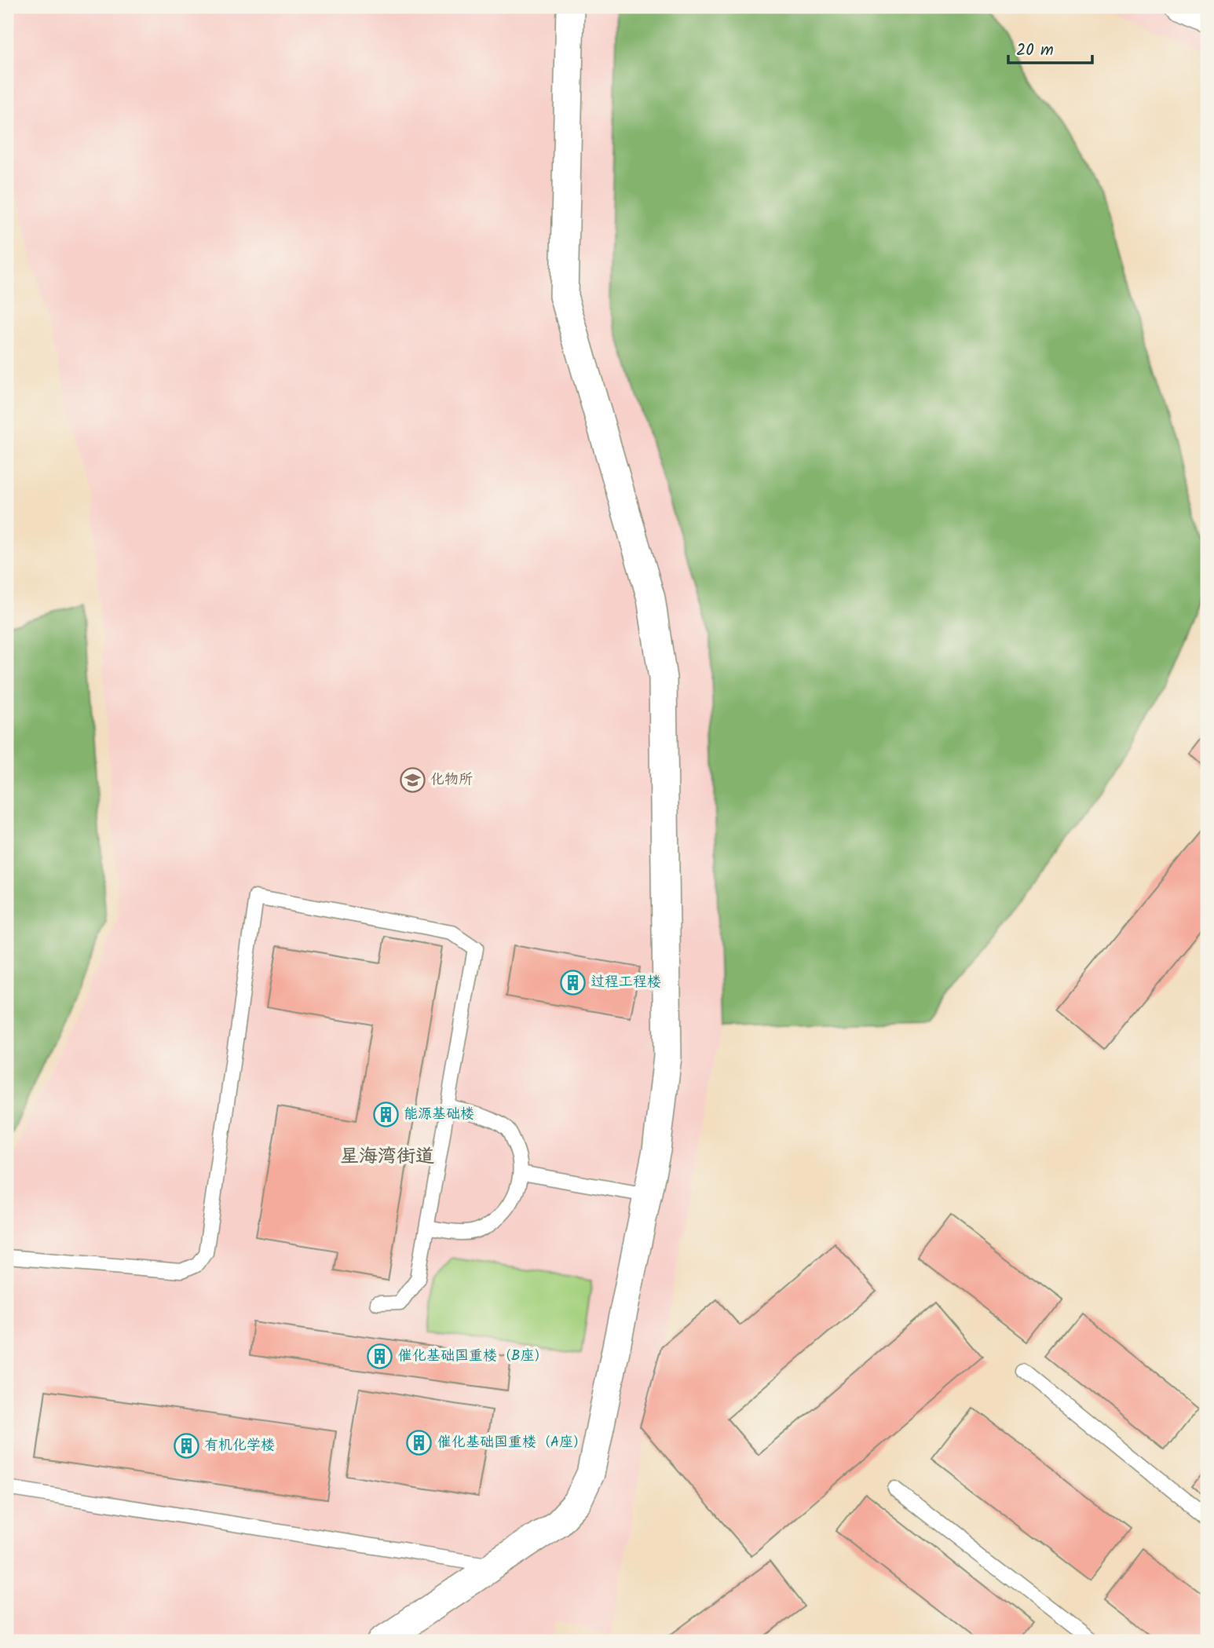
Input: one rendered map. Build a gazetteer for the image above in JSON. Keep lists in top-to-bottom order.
{
  "districts": ["星海湾街道"],
  "places": {
    "school or university": ["化物所"],
    "building": [
      "过程工程楼",
      "能源基础楼",
      "催化基础国重楼（B座）",
      "催化基础国重楼（A座）",
      "有机化学楼"
    ]
  },
  "scale_bar": "20 m"
}
